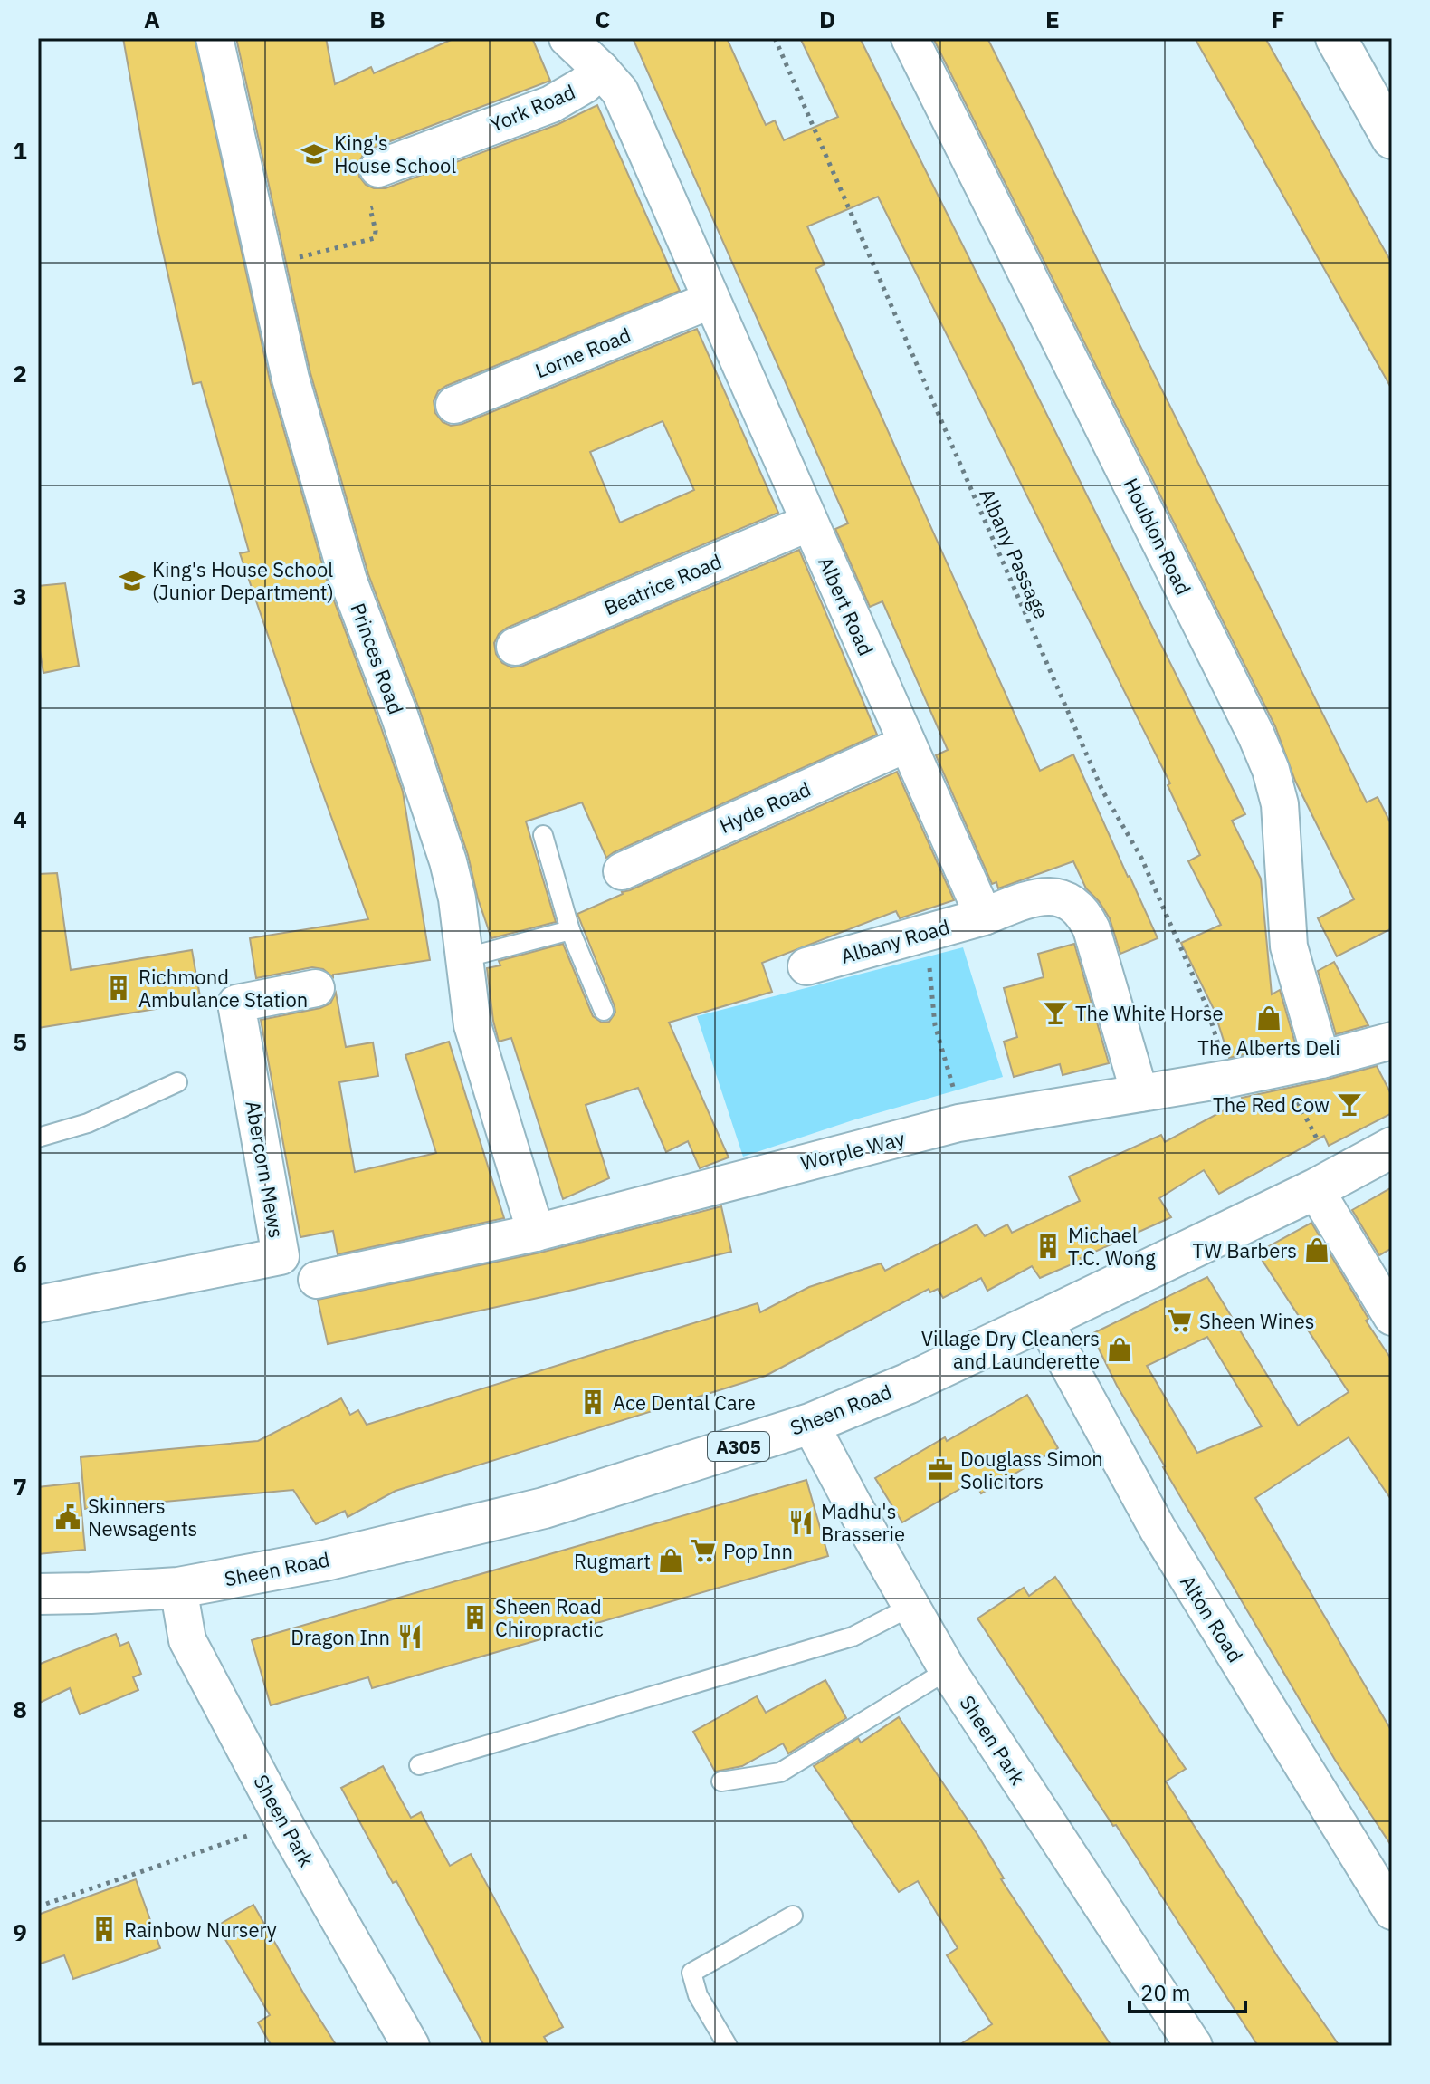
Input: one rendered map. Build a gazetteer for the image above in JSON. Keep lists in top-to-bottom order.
{
  "streets": {
    "main road": ["Sheen Road", "A305"],
    "street": [
      "York Road",
      "Lorne Road",
      "Houblon Road",
      "Beatrice Road",
      "Albert Road",
      "Princes Road",
      "Hyde Road",
      "Albany Road",
      "Worple Way",
      "Abercorn Mews",
      "Alton Road",
      "Sheen Park"
    ],
    "path": ["Albany Passage"]
  },
  "crossings": [
    ["York Road", "Albert Road"],
    ["Lorne Road", "Albert Road"],
    ["Houblon Road", "Worple Way"],
    ["Albany Passage", "Worple Way"],
    ["Beatrice Road", "Albert Road"],
    ["Albert Road", "Hyde Road"],
    ["Albert Road", "Albany Road"],
    ["Princes Road", "Worple Way"],
    ["Sheen Road", "Alton Road"],
    ["Sheen Road", "Sheen Park"]
  ],
  "places": {
    "school or university": ["King's House School", "King's House School (Junior Department)"],
    "building": [
      "Richmond Ambulance Station",
      "Michael T.C. Wong",
      "Ace Dental Care",
      "Sheen Road Chiropractic",
      "Rainbow Nursery"
    ],
    "bar": ["The White Horse", "The Red Cow"],
    "shop": [
      "The Alberts Deli",
      "TW Barbers",
      "Village Dry Cleaners and Launderette",
      "Rugmart"
    ],
    "supermarket": ["Sheen Wines", "Pop Inn"],
    "office": ["Douglass Simon Solicitors"],
    "public building": ["Skinners Newsagents"],
    "restaurant": ["Madhu's Brasserie", "Dragon Inn"]
  },
  "scale_bar": "20 m",
  "grid": {
    "columns": [
      "A",
      "B",
      "C",
      "D",
      "E",
      "F"
    ],
    "rows": [
      "1",
      "2",
      "3",
      "4",
      "5",
      "6",
      "7",
      "8",
      "9"
    ]
  }
}
